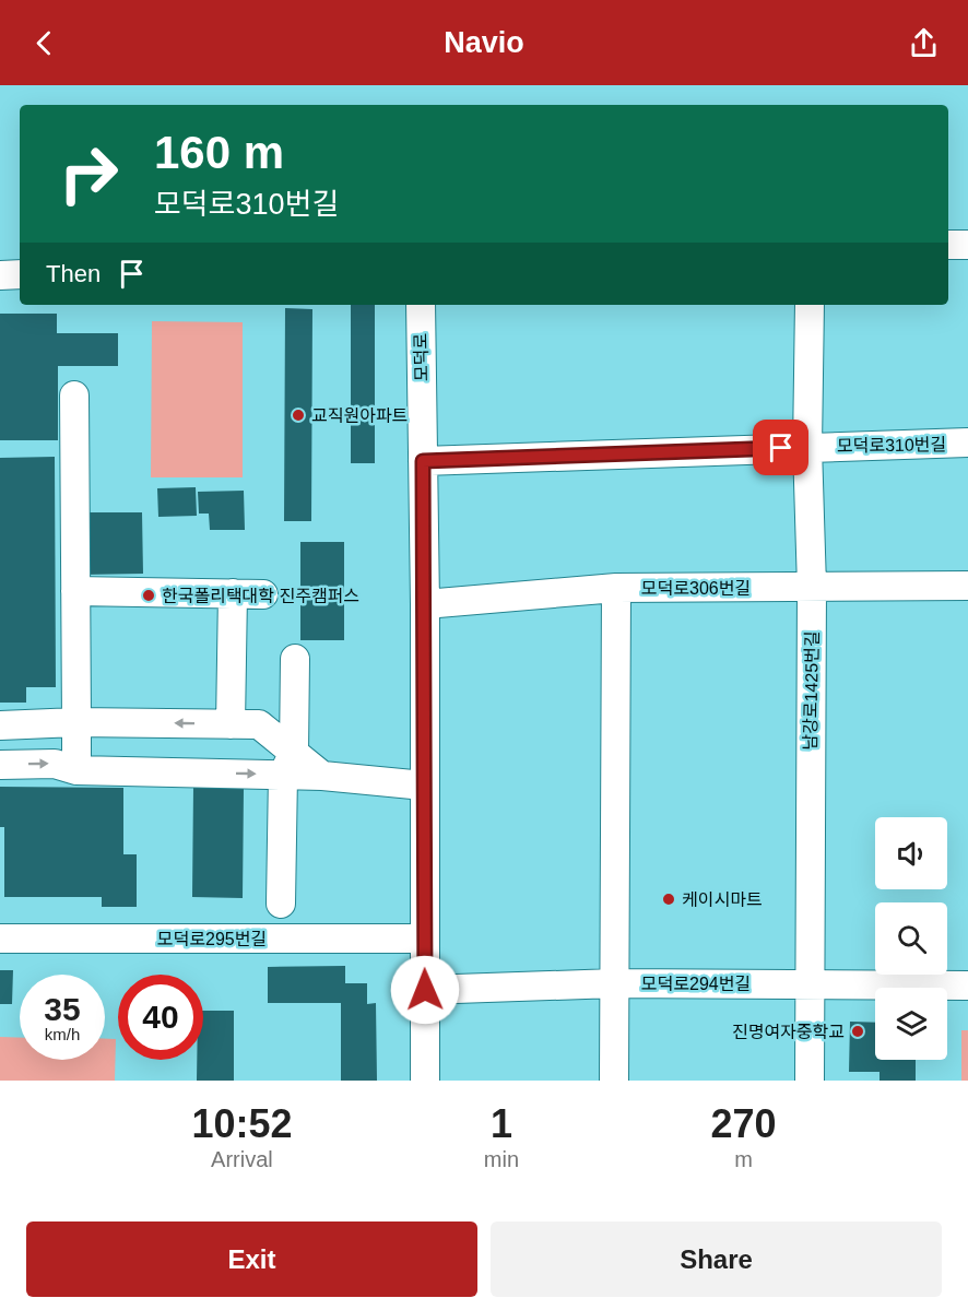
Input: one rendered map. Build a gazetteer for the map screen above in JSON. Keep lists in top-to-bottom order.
{
  "streets": {
    "street": [
      "모덕로",
      "모덕로310번길",
      "모덕로306번길",
      "남강로1425번길",
      "모덕로295번길",
      "모덕로294번길"
    ]
  },
  "crossings": [
    ["모덕로", "모덕로310번길"],
    ["모덕로", "모덕로306번길"],
    ["모덕로", "모덕로295번길"],
    ["모덕로", "모덕로294번길"],
    ["모덕로310번길", "남강로1425번길"],
    ["모덕로306번길", "남강로1425번길"],
    ["남강로1425번길", "모덕로294번길"]
  ],
  "places": [
    "교직원아파트",
    "한국폴리택대학 진주캠퍼스",
    "케이시마트",
    "진명여자중학교"
  ],
  "page": {
    "header": "Navio",
    "turn": ["160 m", "모덕로310번길"],
    "then": "Then",
    "speed": "35 km/h",
    "limit": "40",
    "eta": [
      "10:52",
      "Arrival",
      "1",
      "min",
      "270",
      "m"
    ],
    "buttons": ["Exit", "Share"]
  }
}
